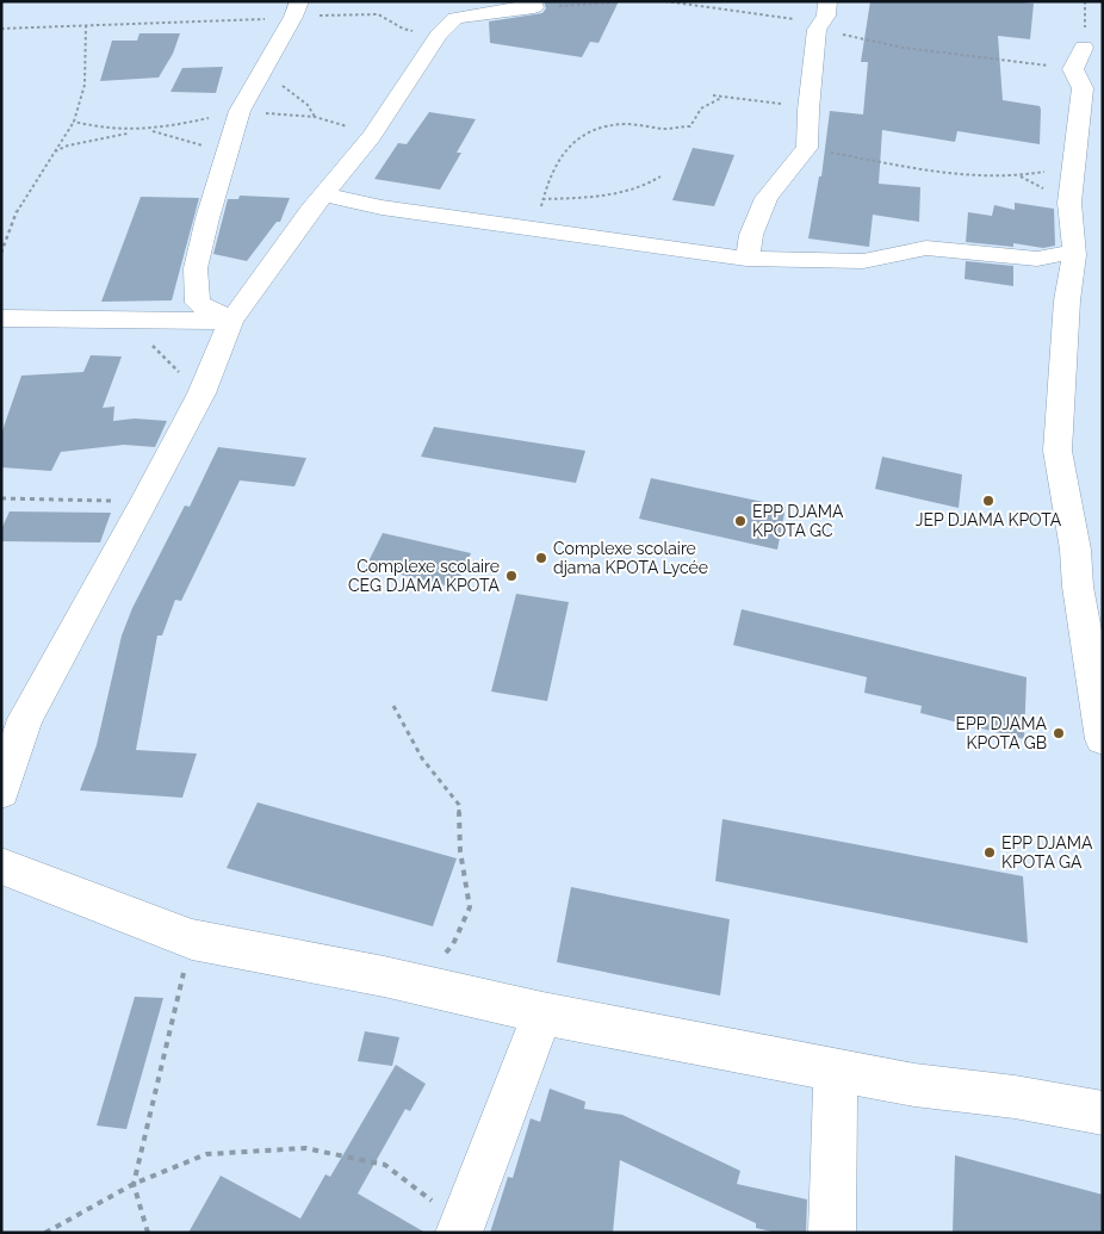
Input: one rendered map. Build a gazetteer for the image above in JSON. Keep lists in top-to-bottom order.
{
  "places": [
    "JEP DJAMA KPOTA",
    "EPP DJAMA KPOTA GC",
    "Complexe scolaire djama KPOTA Lycée",
    "Complexe scolaire CEG DJAMA KPOTA",
    "EPP DJAMA KPOTA GB",
    "EPP DJAMA KPOTA GA"
  ]
}
